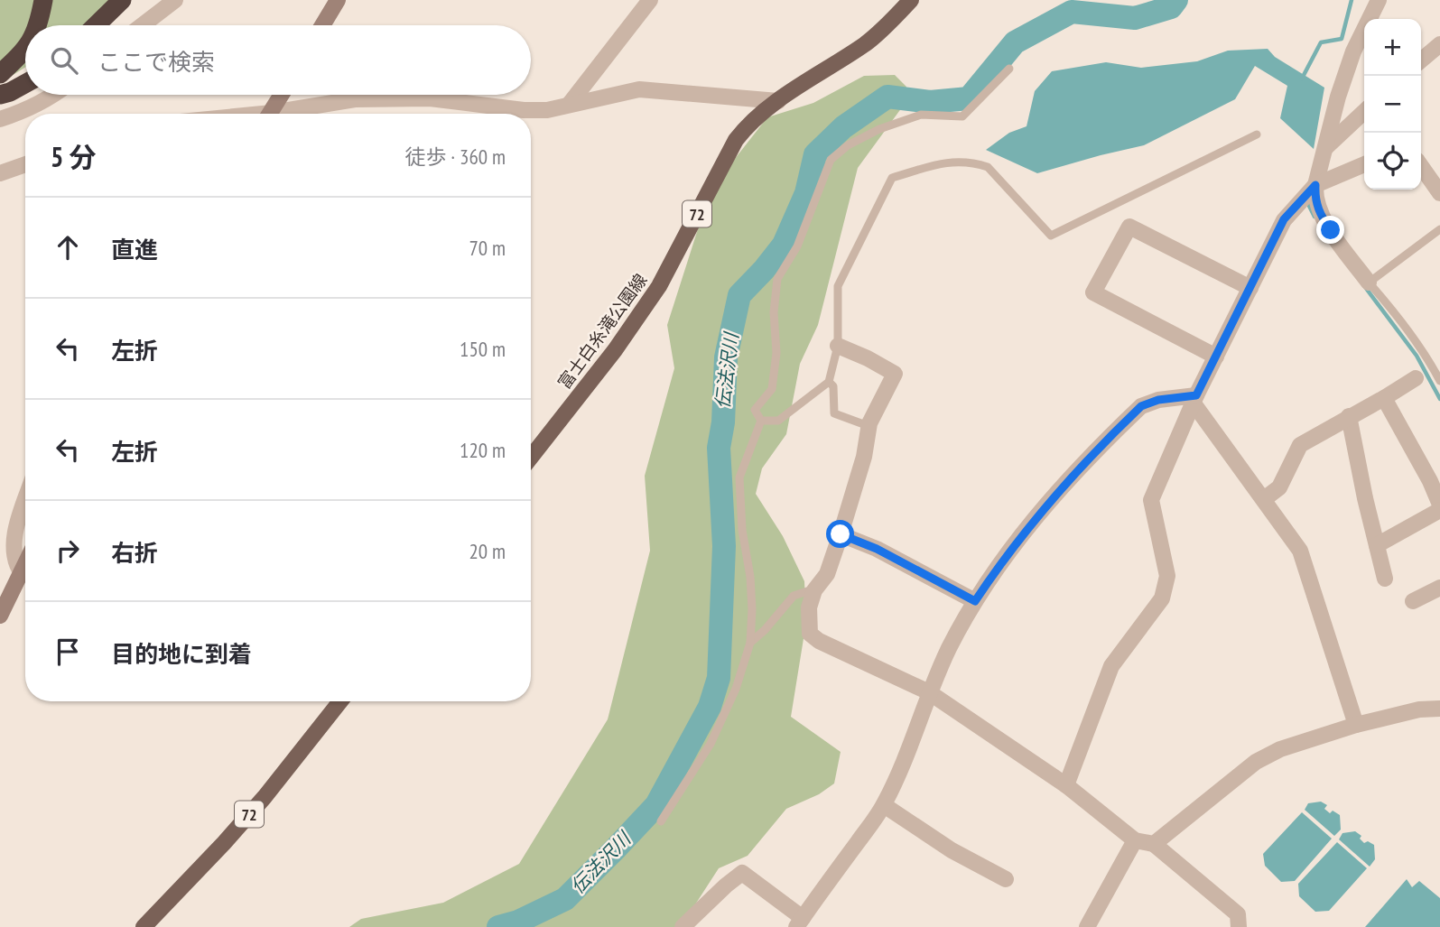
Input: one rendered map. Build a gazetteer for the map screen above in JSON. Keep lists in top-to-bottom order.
{
  "streets": {
    "main road": ["72", "富士白糸滝公園線"]
  },
  "water": ["伝法沢川"],
  "page": {
    "map_buttons": ["+", "−"],
    "search": "ここで検索",
    "heading": ["5 分", "徒歩 · 360 m"],
    "list": [
      ["直進", "70 m"],
      ["左折", "150 m"],
      ["左折", "120 m"],
      ["右折", "20 m"],
      "目的地に到着"
    ]
  }
}
